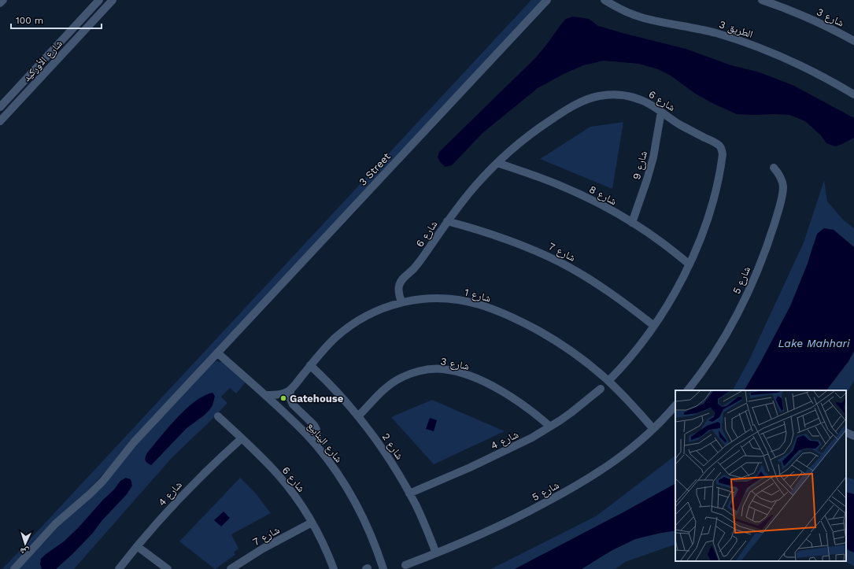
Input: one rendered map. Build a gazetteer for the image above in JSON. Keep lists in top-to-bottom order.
{
  "streets": {
    "street": [
      "شارع 3",
      "3 الطريق",
      "شارع الأوركيد",
      "شارع 6",
      "شارع 9",
      "3 Street",
      "شارع 8",
      "شارع 7",
      "شارع 5",
      "شارع 1",
      "شارع 4",
      "شارع الينابيع",
      "شارع 2"
    ]
  },
  "crossings": [
    ["شارع 3", "شارع 4"],
    ["شارع 3", "شارع 2"],
    ["شارع 6", "شارع 9"],
    ["شارع 6", "شارع 8"],
    ["شارع 6", "شارع 7"],
    ["شارع 6", "شارع 1"],
    ["شارع 6", "شارع 4"],
    ["شارع 9", "شارع 8"],
    ["3 Street", "شارع الينابيع"],
    ["شارع 5", "شارع 1"],
    ["شارع 5", "شارع 2"],
    ["شارع 1", "شارع 2"],
    ["شارع 4", "شارع 2"]
  ],
  "water": ["Lake Mahhari"],
  "places": ["Gatehouse"],
  "scale_bar": "100 m",
  "north": "bottom"
}
